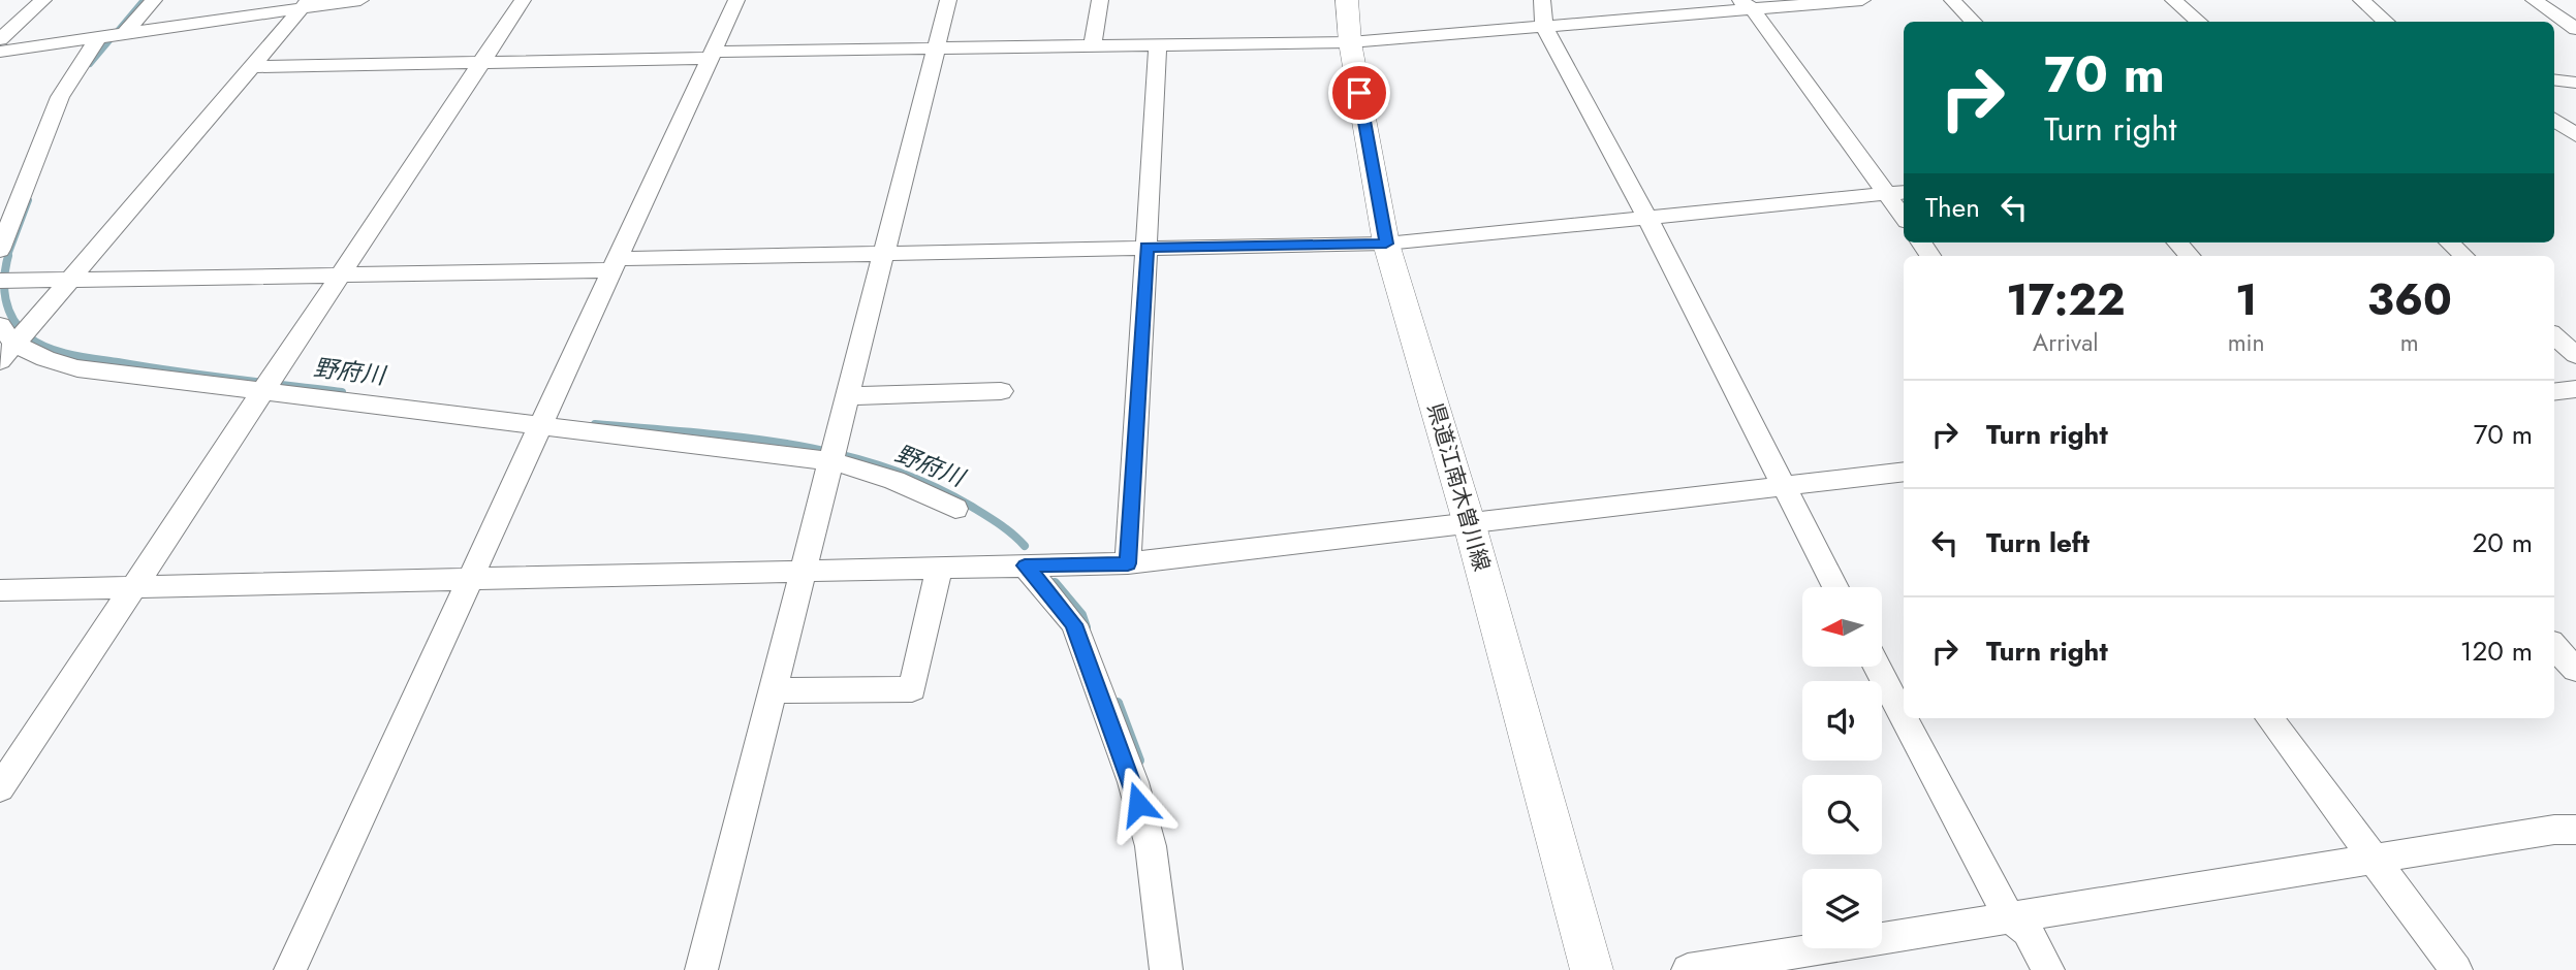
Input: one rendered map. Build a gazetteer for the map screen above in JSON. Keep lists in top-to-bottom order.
{
  "streets": {
    "main road": ["県道江南木曽川線"]
  },
  "water": ["野府川"],
  "north": "left",
  "page": {
    "turn": ["70 m", "Turn right"],
    "then": "Then",
    "eta": [
      "17:22",
      "Arrival",
      "1",
      "min",
      "360",
      "m"
    ],
    "list": [
      {
        "name": "Turn right",
        "value": "70 m"
      },
      {
        "name": "Turn left",
        "value": "20 m"
      },
      {
        "name": "Turn right",
        "value": "120 m"
      }
    ]
  }
}
